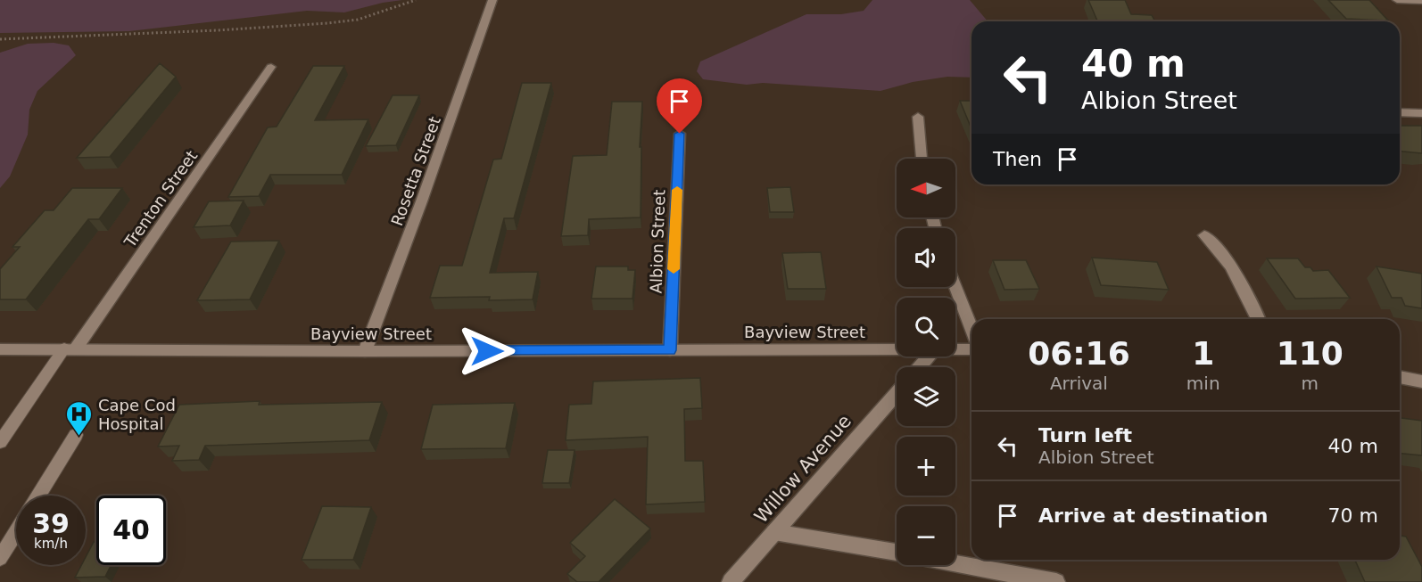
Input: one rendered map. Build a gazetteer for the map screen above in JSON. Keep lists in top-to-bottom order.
{
  "streets": {
    "street": [
      "Rosetta Street",
      "Trenton Street",
      "Albion Street",
      "Bayview Street",
      "Willow Avenue"
    ]
  },
  "crossings": [
    ["Rosetta Street", "Bayview Street"],
    ["Trenton Street", "Bayview Street"],
    ["Albion Street", "Bayview Street"]
  ],
  "places": {
    "hospital": ["Cape Cod Hospital"]
  },
  "north": "left",
  "page": {
    "turn": ["40 m", "Albion Street"],
    "then": "Then",
    "map_buttons": ["+", "−"],
    "eta": [
      "06:16",
      "Arrival",
      "1",
      "min",
      "110",
      "m"
    ],
    "list": [
      {
        "name": "Turn left",
        "note": "Albion Street",
        "value": "40 m"
      },
      {
        "name": "Arrive at destination",
        "value": "70 m"
      }
    ],
    "speed": "39 km/h",
    "limit": "40"
  }
}
